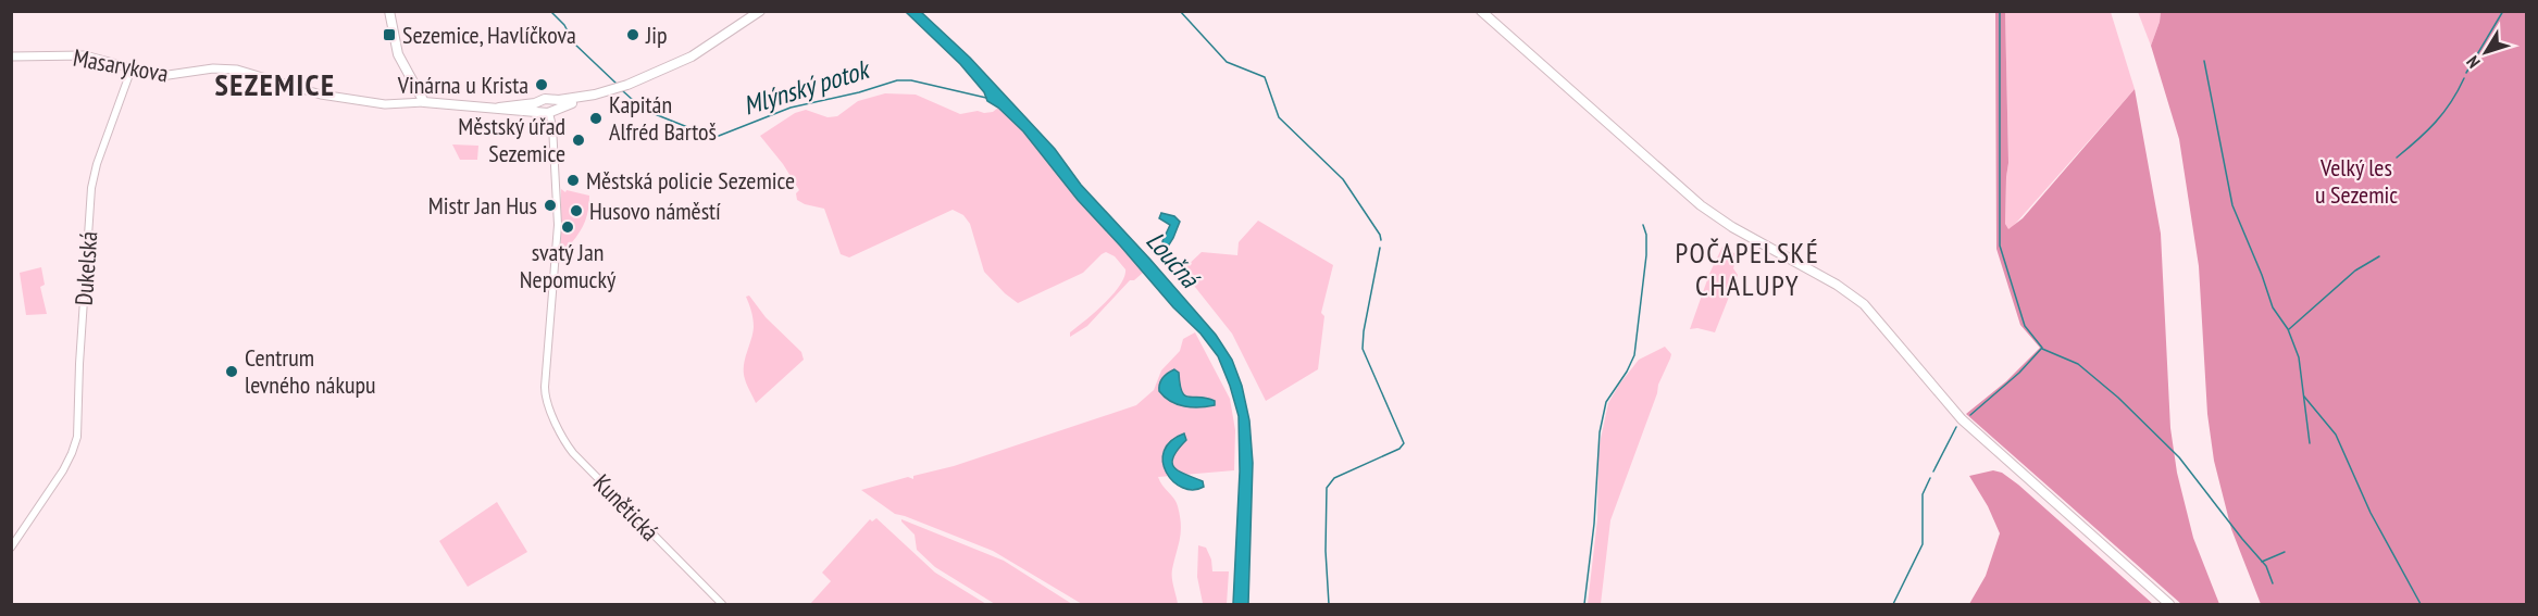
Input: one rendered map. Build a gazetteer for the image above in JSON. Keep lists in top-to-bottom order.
{
  "streets": {
    "main road": ["Masarykova"],
    "street": ["Dukelská", "Kunětická"]
  },
  "crossings": [
    ["Masarykova", "Dukelská"],
    ["Masarykova", "Kunětická"]
  ],
  "districts": ["SEZEMICE", "POČAPELSKÉ CHALUPY"],
  "water": ["Mlýnský potok", "Loučná"],
  "parks": ["Velký les u Sezemic"],
  "places": {
    "transit": ["Sezemice, Havlíčkova"],
    "other": [
      "Jip",
      "Vinárna u Krista",
      "Kapitán Alfréd Bartoš",
      "Městský úřad Sezemice",
      "Městská policie Sezemice",
      "Mistr Jan Hus",
      "Husovo náměstí",
      "svatý Jan Nepomucký",
      "Centrum levného nákupu"
    ]
  },
  "north": "bottom left"
}
